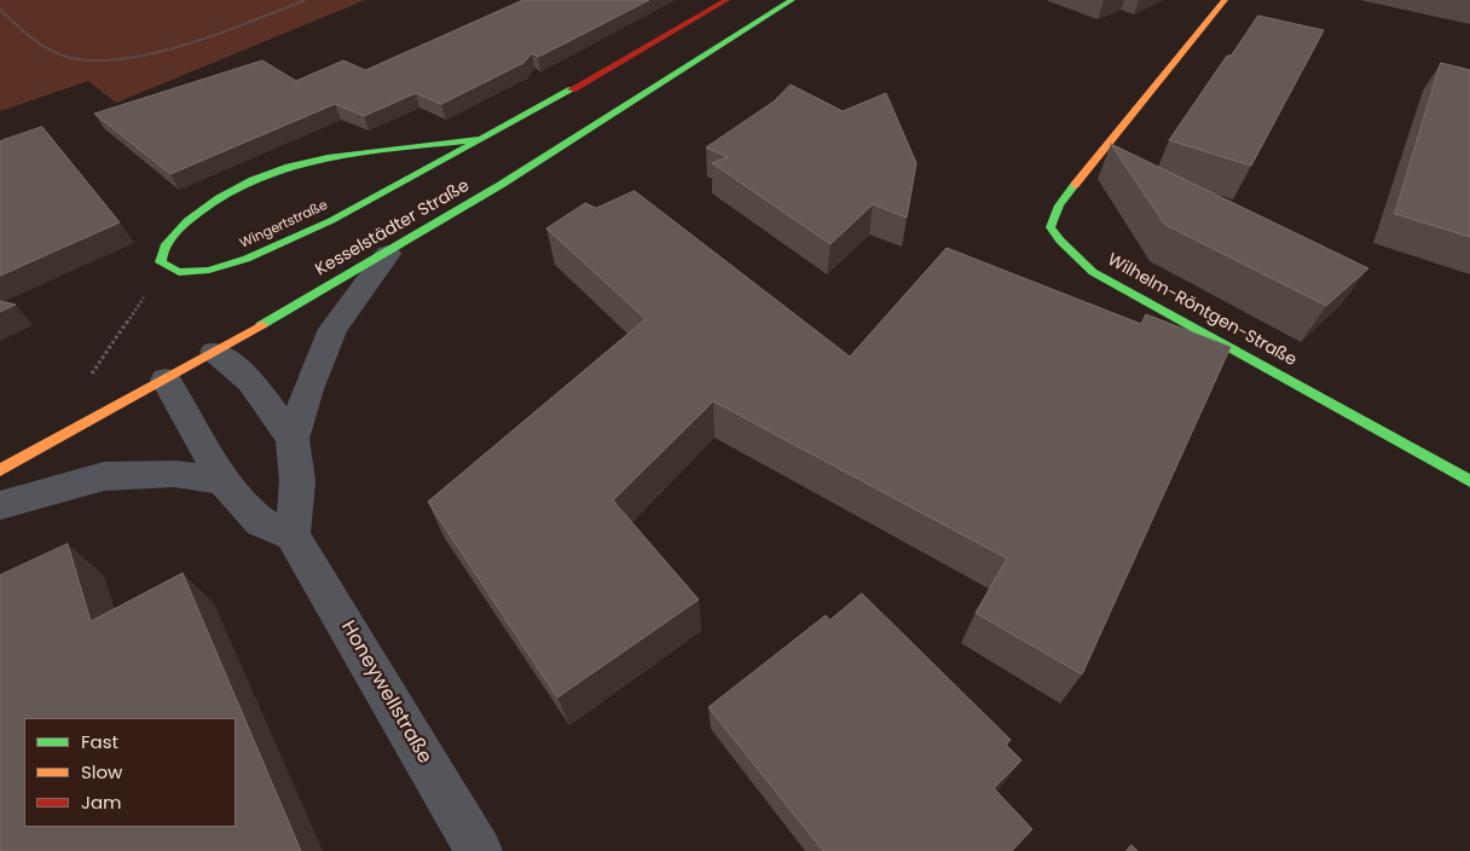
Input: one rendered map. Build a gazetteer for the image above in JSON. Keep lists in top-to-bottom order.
{
  "streets": {
    "street": [
      "Wingertstraße",
      "Kesselstädter Straße",
      "Wilhelm-Röntgen-Straße",
      "Honeywellstraße"
    ]
  },
  "legend": ["Fast", "Slow", "Jam"]
}
